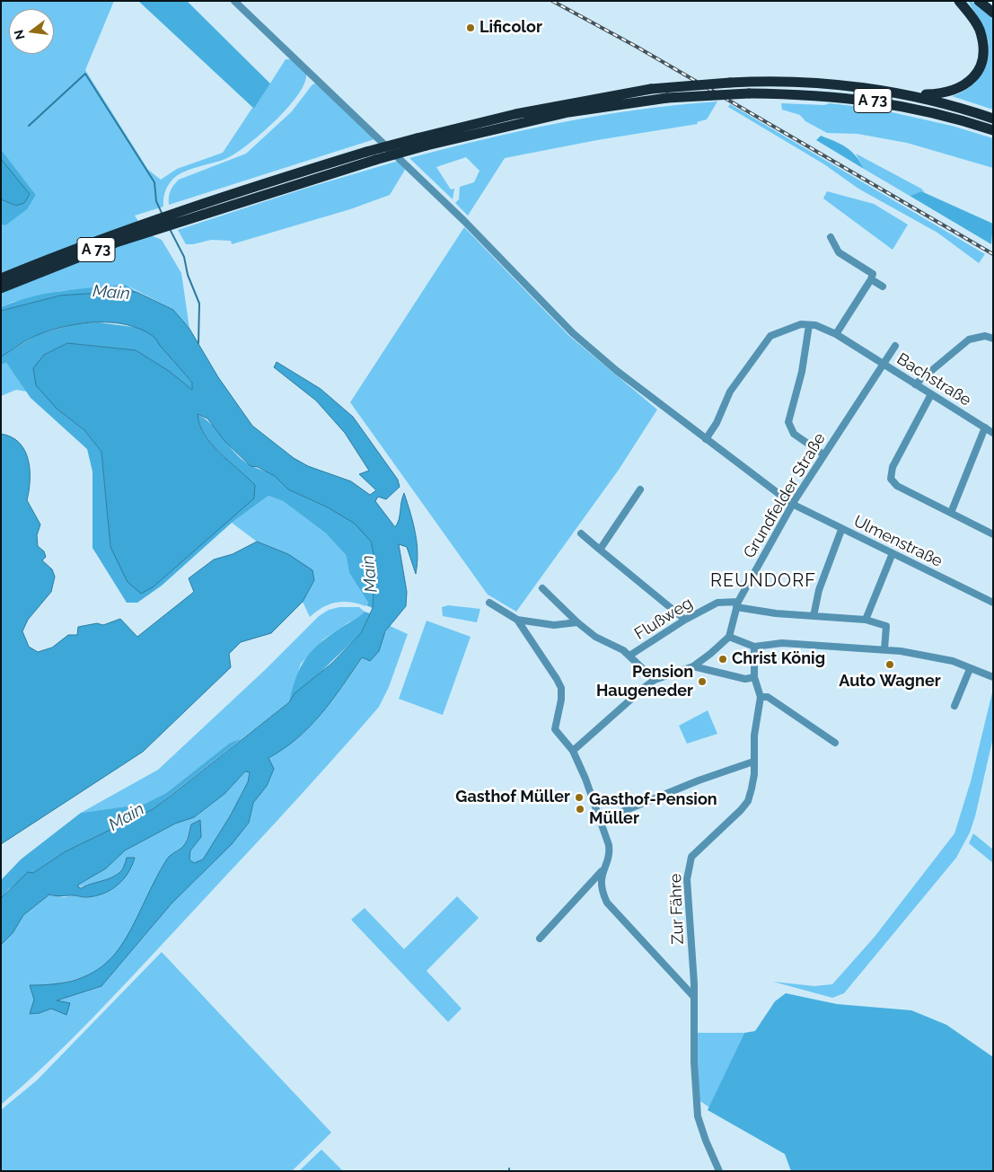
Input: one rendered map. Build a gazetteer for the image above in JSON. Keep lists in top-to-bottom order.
{
  "streets": {
    "highway": ["A 73"],
    "street": [
      "Bachstraße",
      "Grundfelder Straße",
      "Ulmenstraße",
      "Flußweg",
      "Zur Fähre"
    ]
  },
  "crossings": [
    ["Bachstraße", "Grundfelder Straße"],
    ["Grundfelder Straße", "Ulmenstraße"],
    ["Grundfelder Straße", "Flußweg"]
  ],
  "districts": ["REUNDORF"],
  "water": ["Main"],
  "places": [
    "Lificolor",
    "Christ König",
    "Auto Wagner",
    "Pension Haugeneder",
    "Gasthof Müller",
    "Gasthof-Pension Müller"
  ],
  "north": "left"
}
